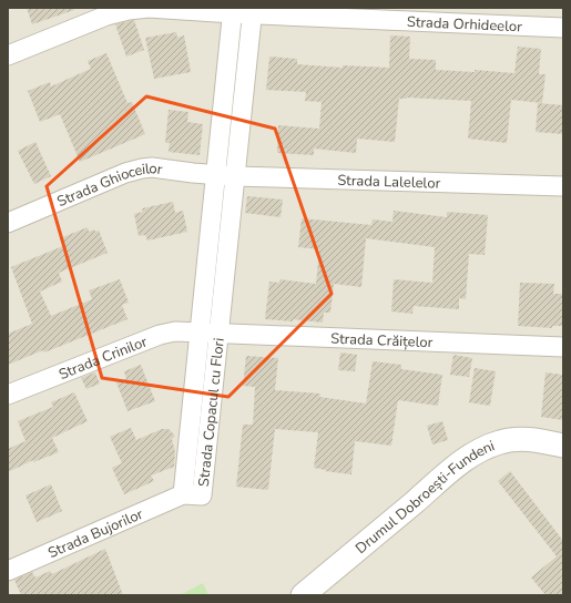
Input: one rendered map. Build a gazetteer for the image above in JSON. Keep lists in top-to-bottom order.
{
  "streets": {
    "street": [
      "Strada Orhideelor",
      "Strada Lalelelor",
      "Strada Ghioceilor",
      "Strada Crăițelor",
      "Strada Crinilor",
      "Strada Copacul cu Flori",
      "Drumul Dobroești-Fundeni",
      "Strada Bujorilor"
    ]
  },
  "crossings": [
    ["Strada Orhideelor", "Strada Copacul cu Flori"],
    ["Strada Lalelelor", "Strada Ghioceilor"],
    ["Strada Lalelelor", "Strada Copacul cu Flori"],
    ["Strada Ghioceilor", "Strada Copacul cu Flori"],
    ["Strada Crăițelor", "Strada Crinilor"],
    ["Strada Crăițelor", "Strada Copacul cu Flori"],
    ["Strada Crinilor", "Strada Copacul cu Flori"],
    ["Strada Copacul cu Flori", "Strada Bujorilor"]
  ]
}
